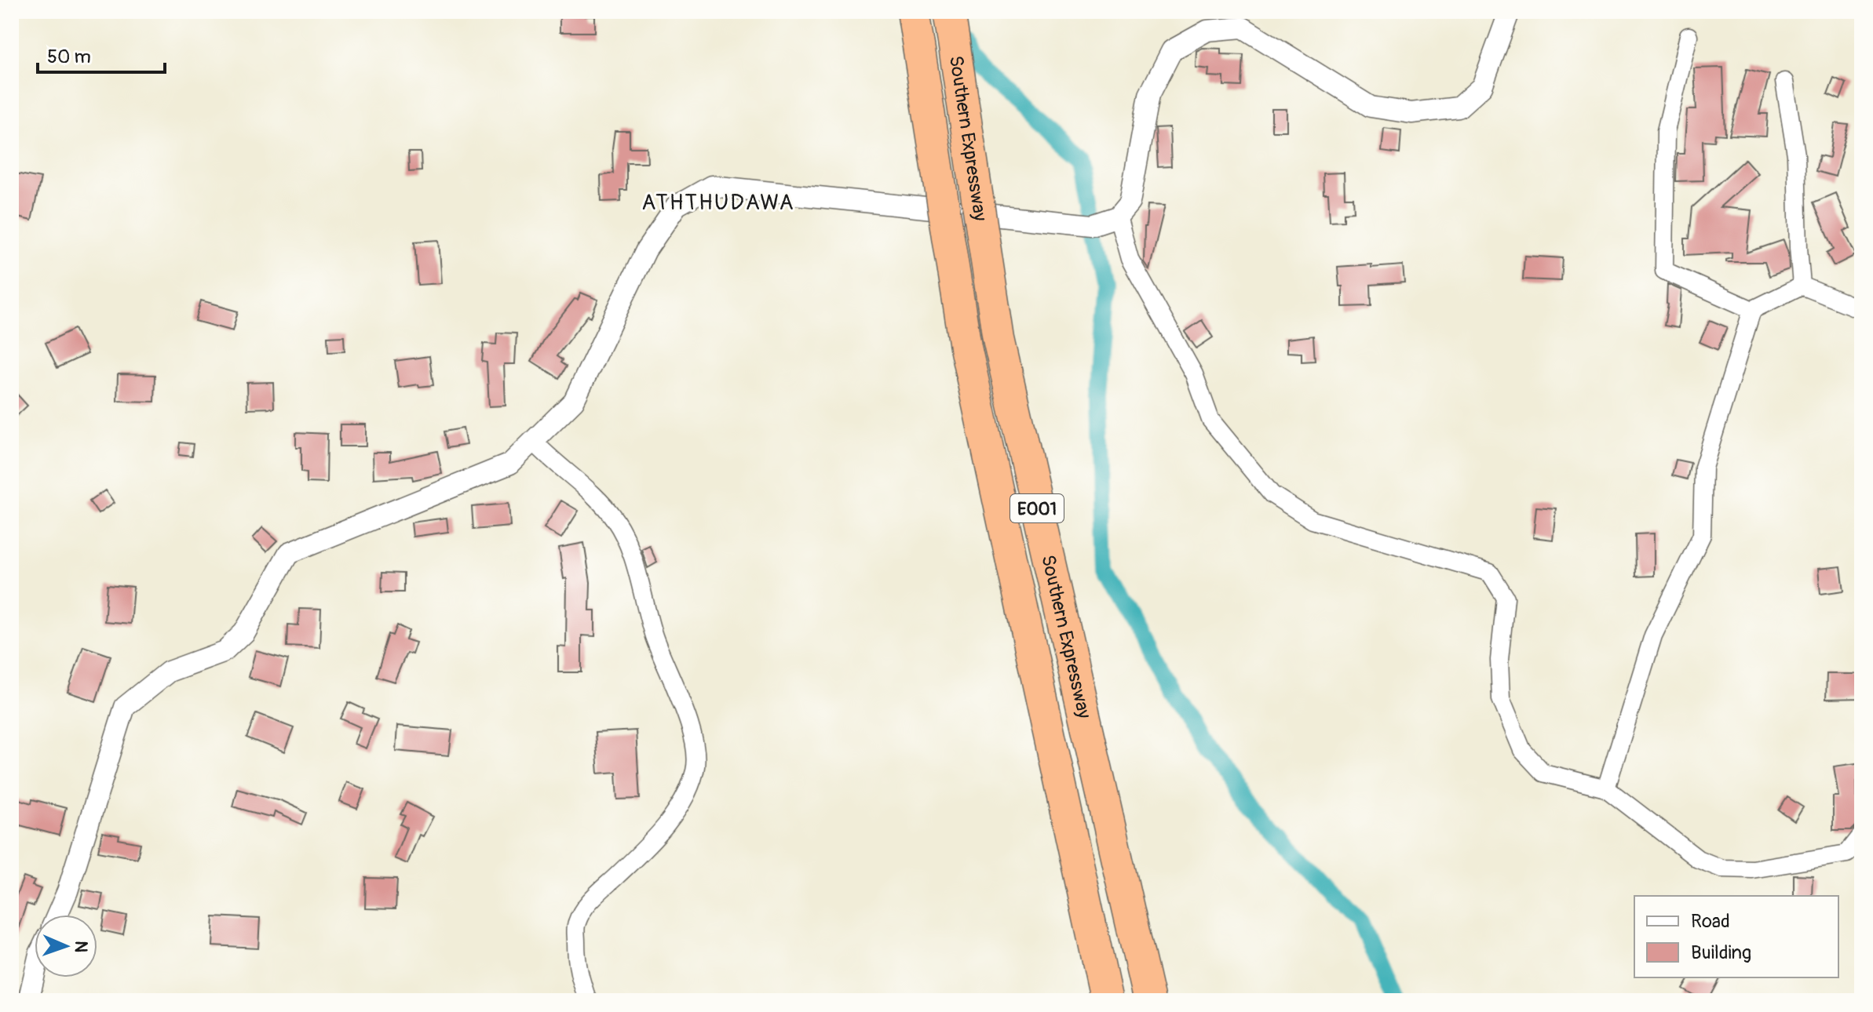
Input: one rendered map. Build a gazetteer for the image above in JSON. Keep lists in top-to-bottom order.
{
  "streets": {
    "highway": ["Southern Expressway", "E001"]
  },
  "districts": ["ATHTHUDAWA"],
  "legend": ["Road", "Building"],
  "scale_bar": "50 m",
  "north": "right"
}
